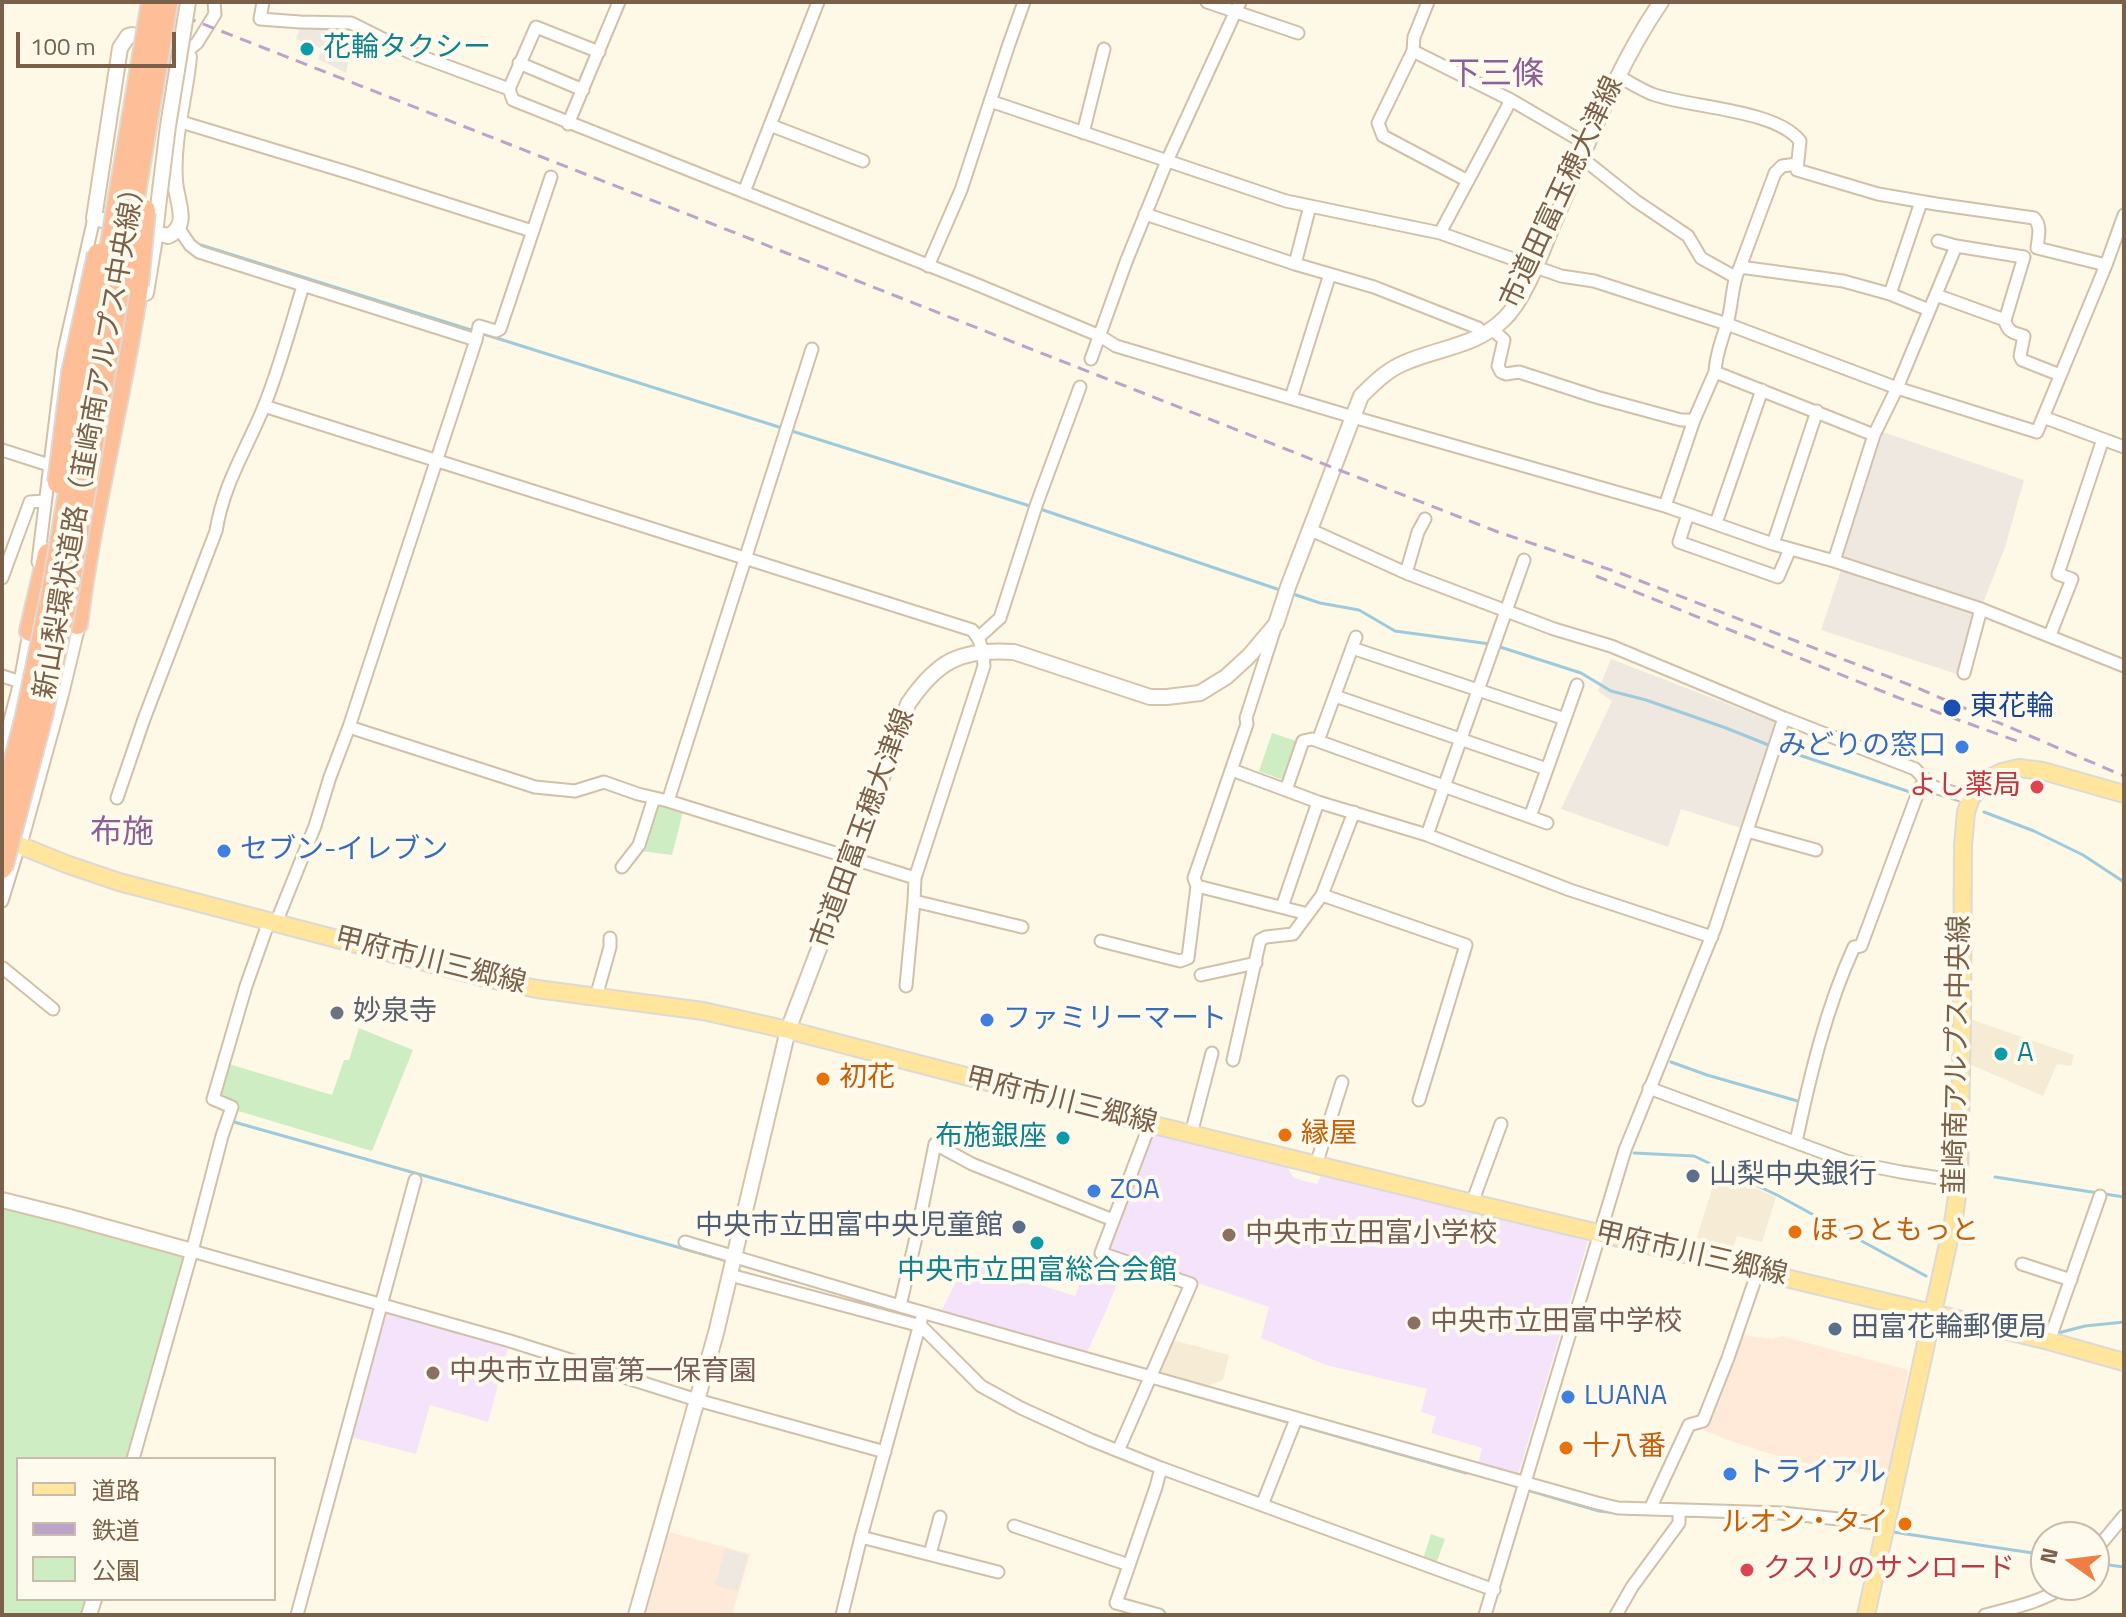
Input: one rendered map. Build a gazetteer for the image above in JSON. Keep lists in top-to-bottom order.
{
  "streets": {
    "highway": ["新山梨環状道路（韮崎南アルプス中央線）"],
    "main road": ["甲府市川三郷線", "韮崎南アルプス中央線"],
    "street": ["市道田富玉穂大津線"]
  },
  "crossings": [
    ["市道田富玉穂大津線", "甲府市川三郷線"],
    ["甲府市川三郷線", "韮崎南アルプス中央線"]
  ],
  "districts": ["下三條", "布施"],
  "places": [
    "花輪タクシー",
    "東花輪",
    "みどりの窓口",
    "よし薬局",
    "セブン-イレブン",
    "妙泉寺",
    "ファミリーマート",
    "A",
    "初花",
    "縁屋",
    "布施銀座",
    "山梨中央銀行",
    "ZOA",
    "中央市立田富中央児童館",
    "ほっともっと",
    "中央市立田富小学校",
    "中央市立田富総合会館",
    "中央市立田富中学校",
    "田富花輪郵便局",
    "中央市立田富第一保育園",
    "LUANA",
    "十八番",
    "トライアル",
    "ルオン・タイ",
    "クスリのサンロード"
  ],
  "legend": ["道路", "鉄道", "公園"],
  "scale_bar": "100 m",
  "north": "left"
}
